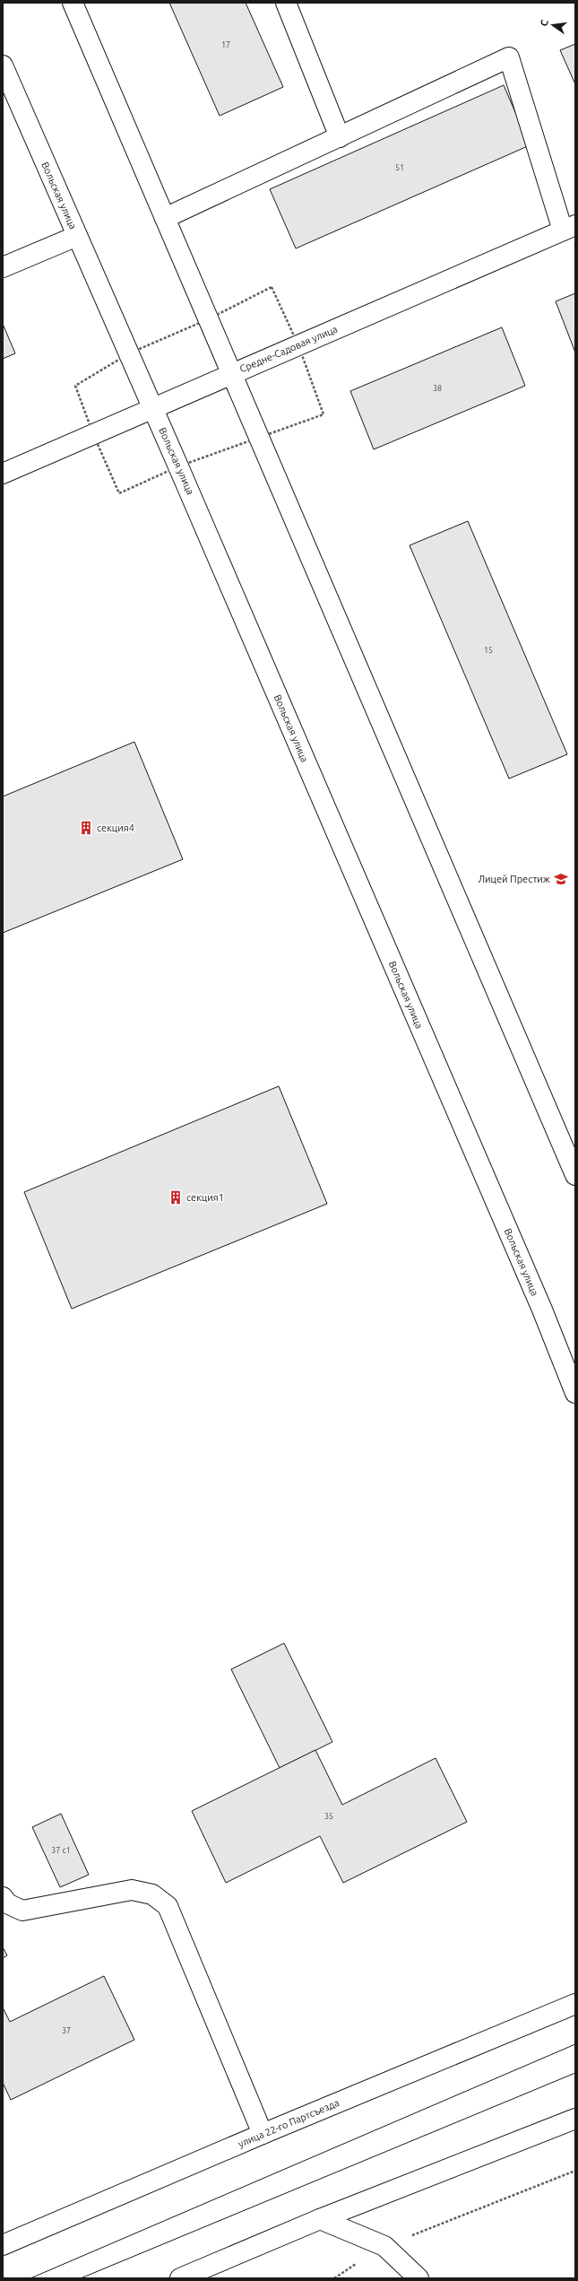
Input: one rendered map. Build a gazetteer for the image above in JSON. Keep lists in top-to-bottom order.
{
  "streets": {
    "main road": ["Вольская улица", "Средне-Садовая улица", "улица 22-го Партсъезда"]
  },
  "crossings": [
    ["Вольская улица", "Средне-Садовая улица"]
  ],
  "places": {
    "building": ["секция4", "секция1"],
    "school or university": ["Лицей Престиж"]
  },
  "house_numbers": [
    "17",
    "51",
    "38",
    "15",
    "35",
    "37 с1",
    "37"
  ],
  "north": "left"
}
